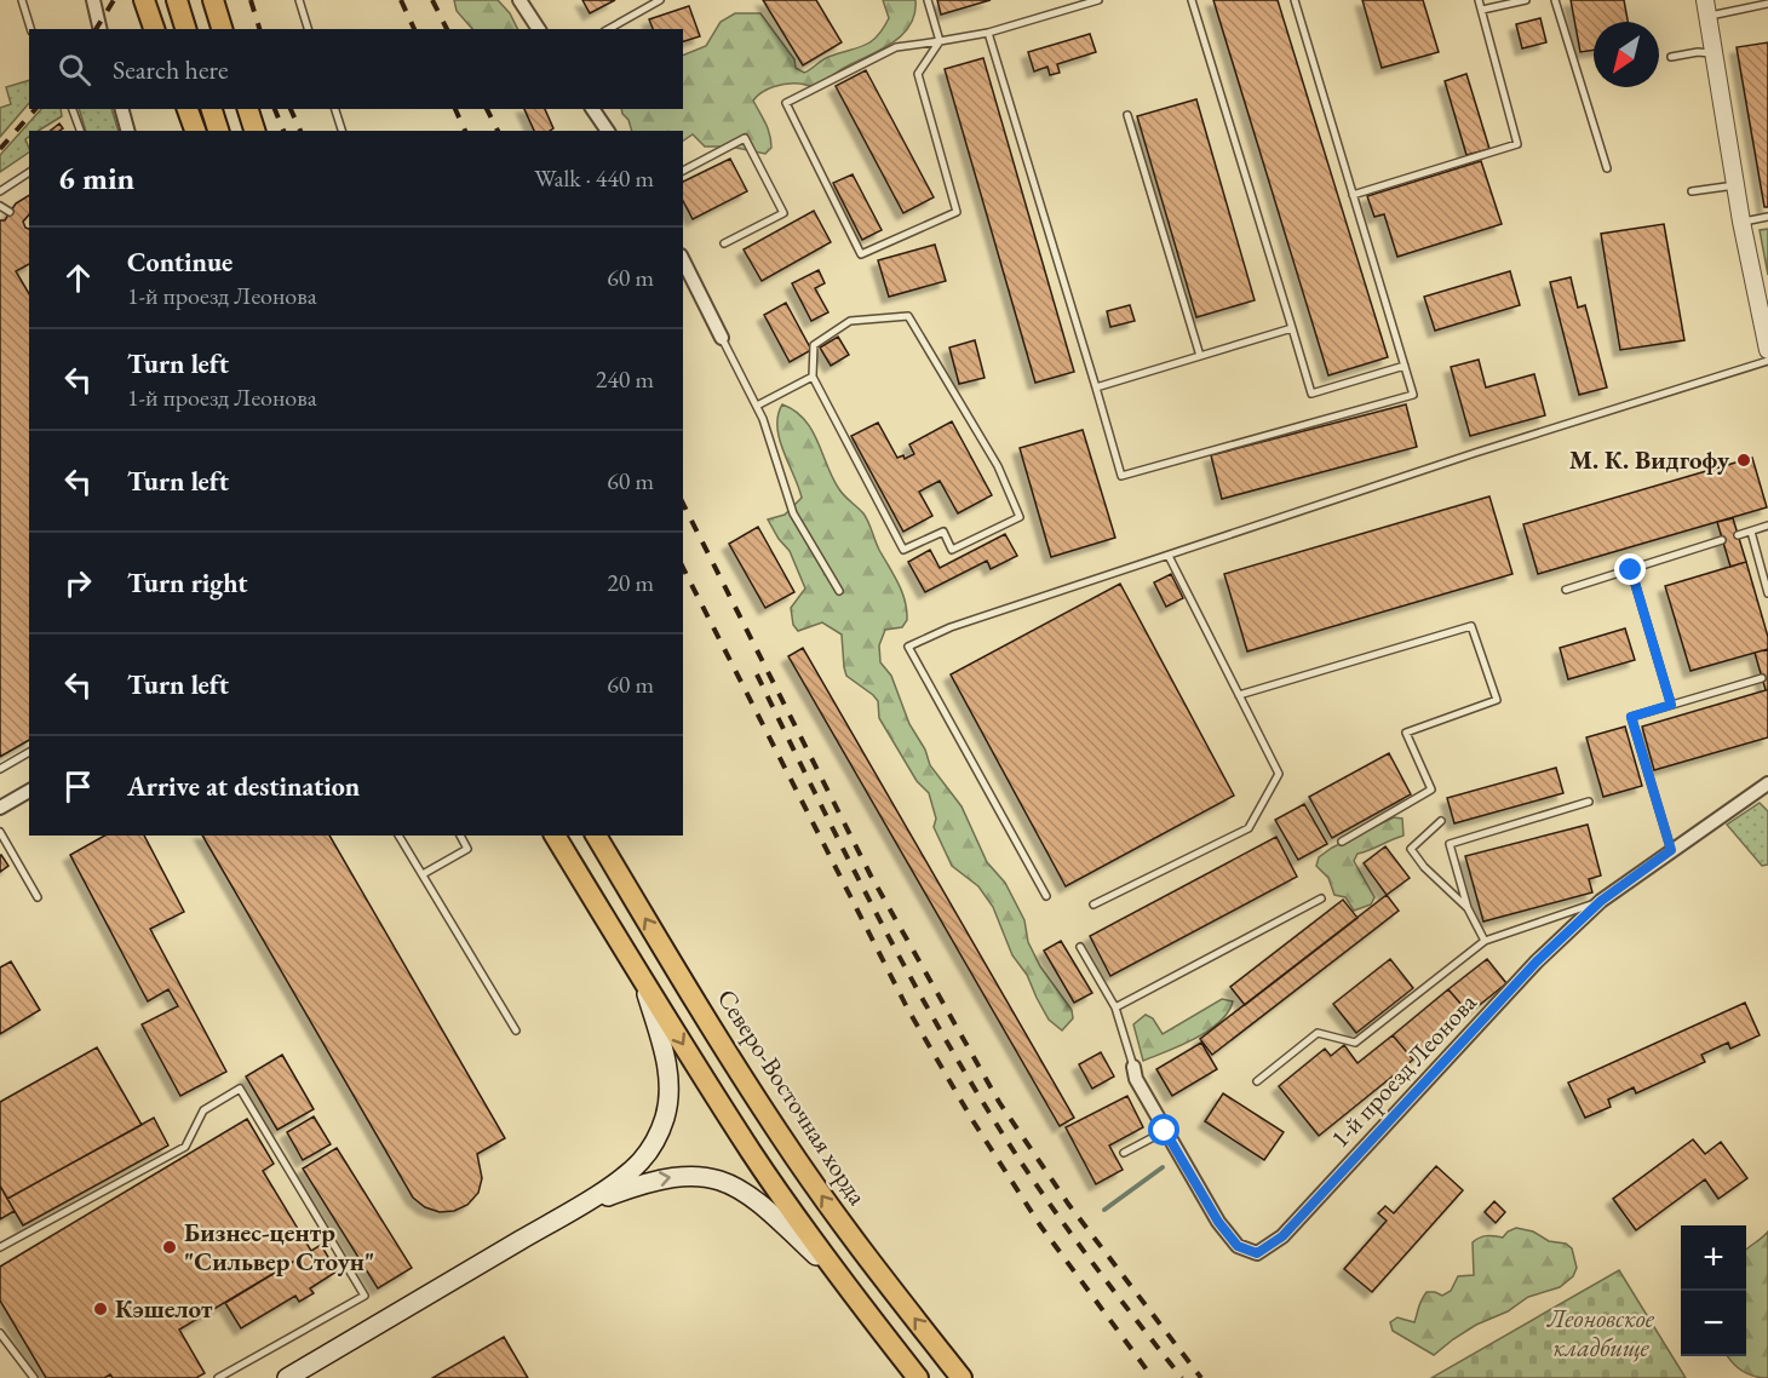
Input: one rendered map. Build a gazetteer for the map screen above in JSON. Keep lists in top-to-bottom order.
{
  "streets": {
    "main road": ["Северо-Восточная хорда"],
    "street": ["1-й проезд Леонова"]
  },
  "parks": ["Леоновское кладбище"],
  "places": ["М. К. Видгофу", "Бизнес-центр \"Сильвер Стоун\"", "Кэшелот"],
  "north": "bottom left",
  "page": {
    "search": "Search here",
    "heading": ["6 min", "Walk · 440 m"],
    "list": [
      ["Continue", "1-й проезд Леонова", "60 m"],
      ["Turn left", "1-й проезд Леонова", "240 m"],
      ["Turn left", "60 m"],
      ["Turn right", "20 m"],
      ["Turn left", "60 m"],
      "Arrive at destination"
    ],
    "map_buttons": ["+", "−"]
  }
}
